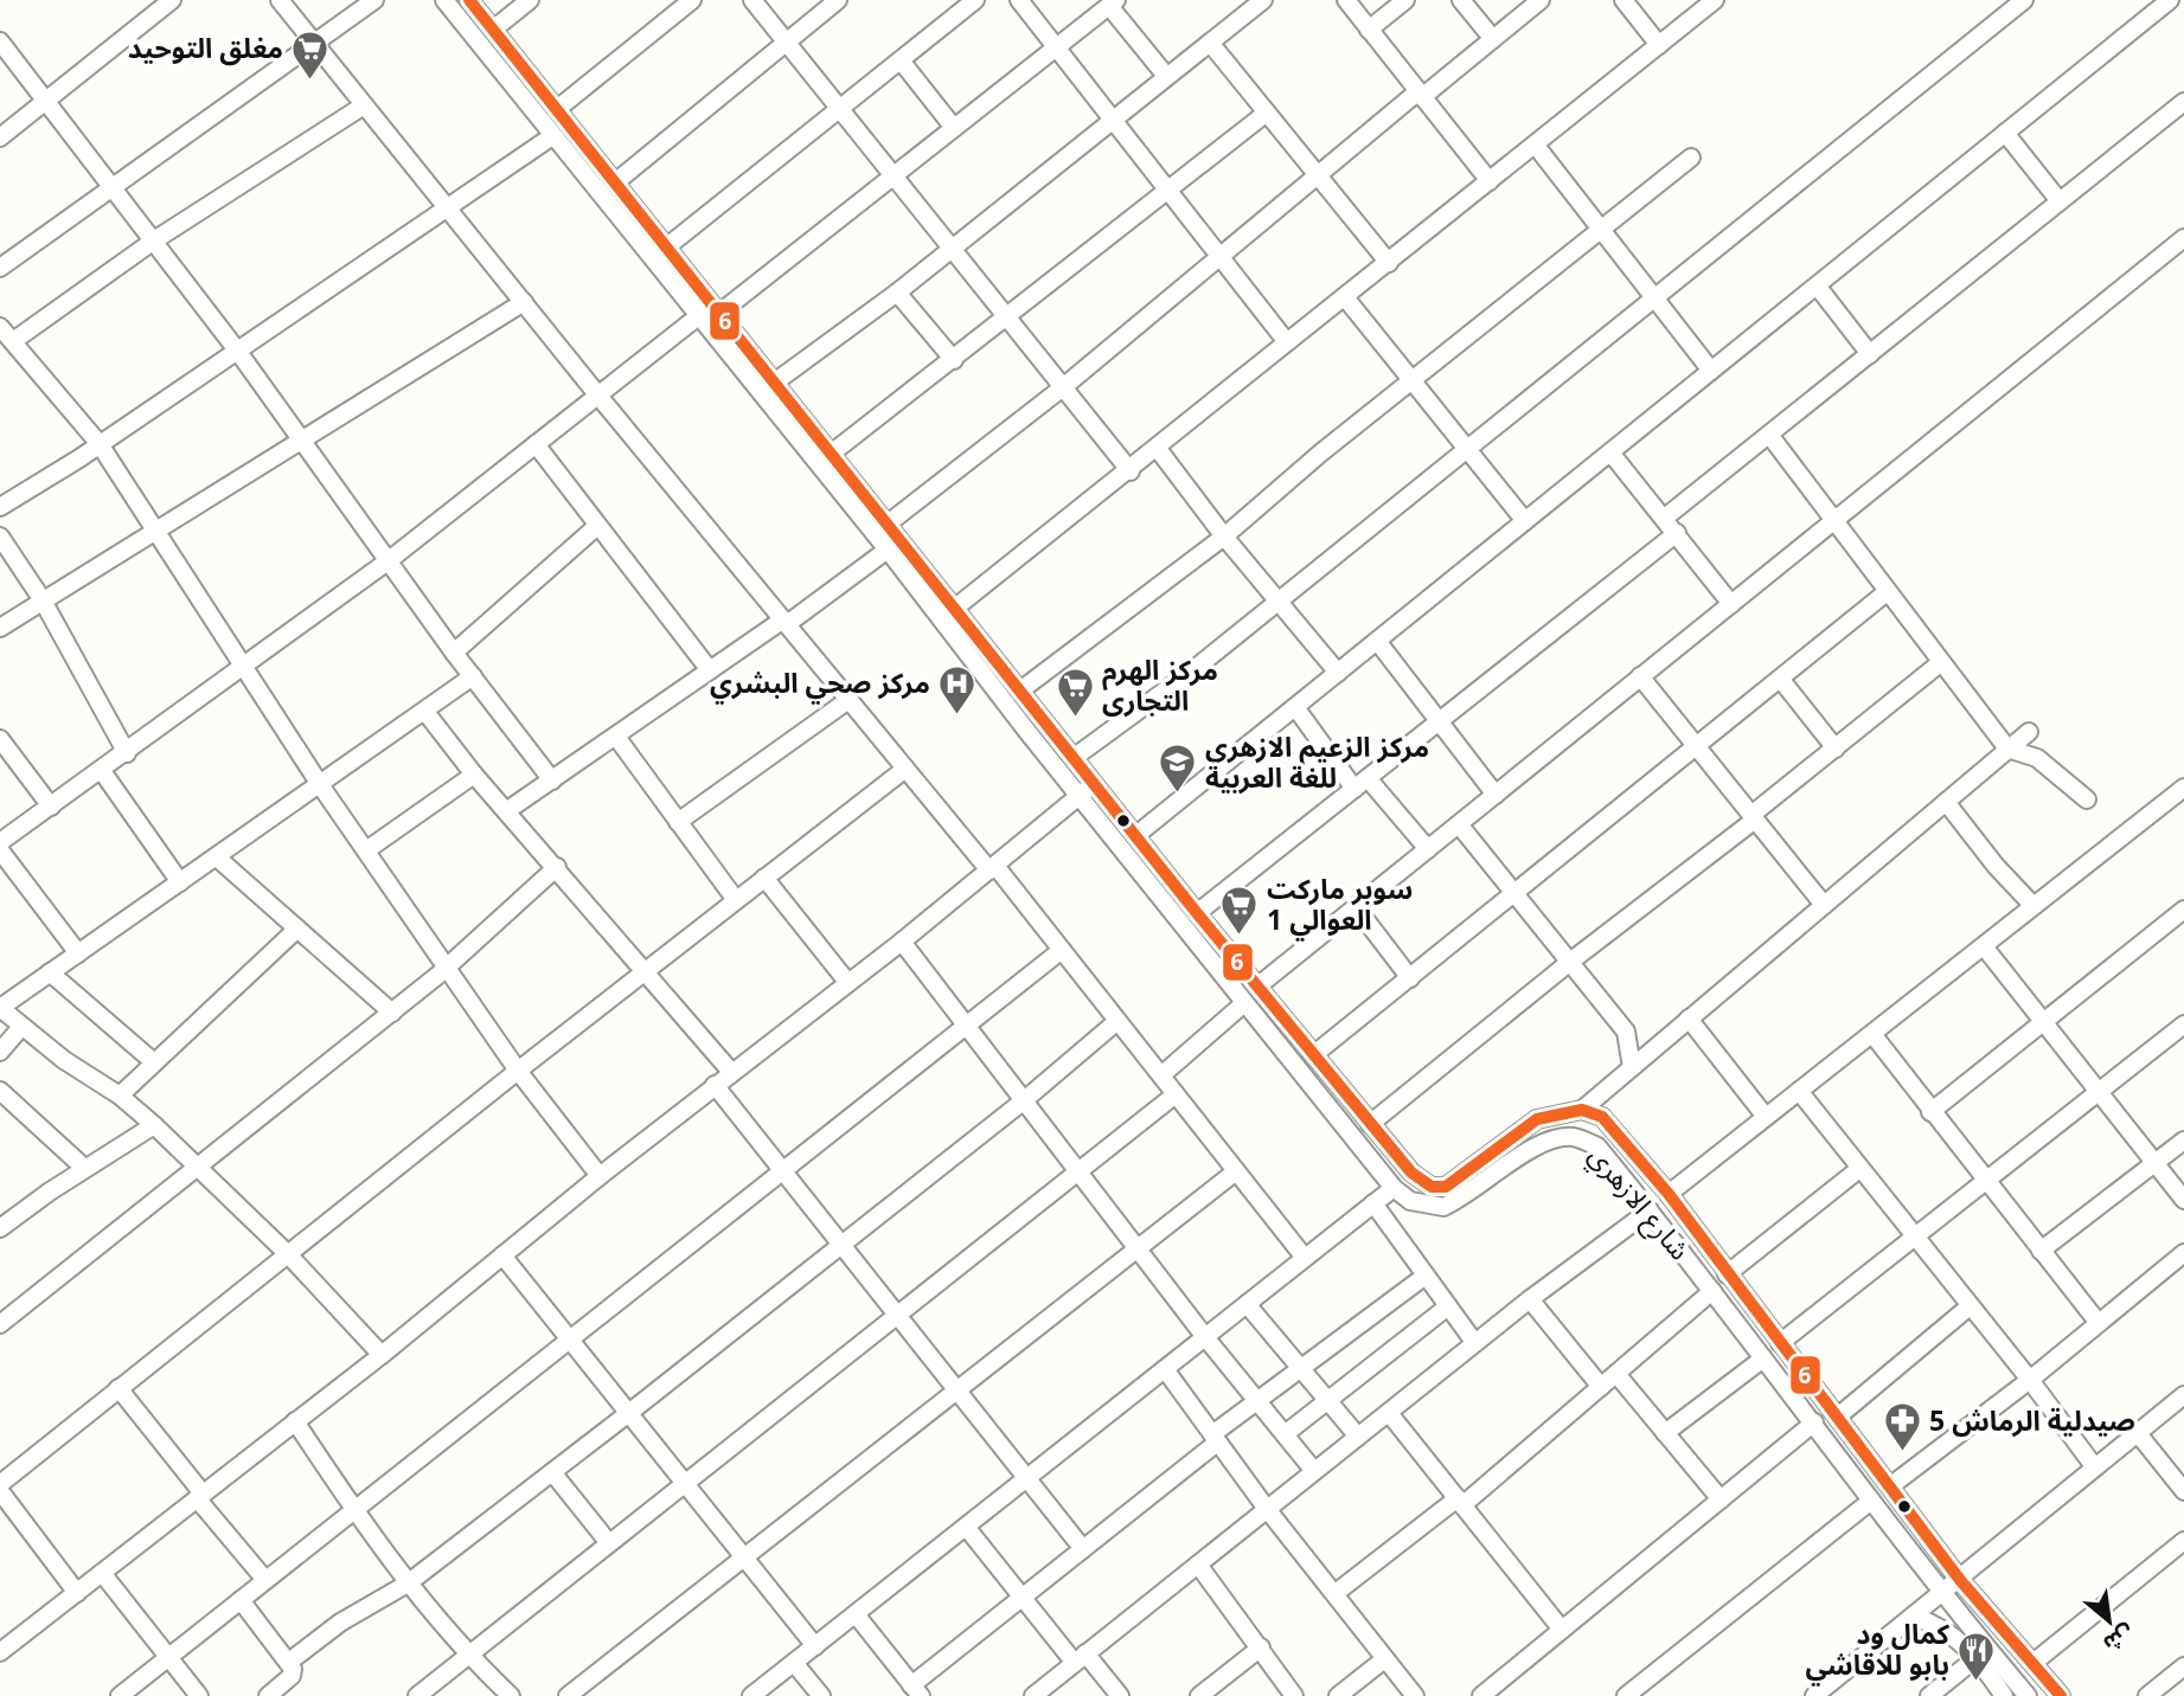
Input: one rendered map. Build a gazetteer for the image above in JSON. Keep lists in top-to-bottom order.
{
  "streets": {
    "street": ["شارع الازهري"]
  },
  "places": {
    "supermarket": ["مغلق التوحيد", "مركز الهرم التجارى", "سوبر ماركت العوالي 1"],
    "hospital": ["مركز صحي البشري"],
    "school or university": ["مركز الزعيم الازهري للغة العربية"],
    "pharmacy": ["صيدلية الرماش 5"],
    "restaurant": ["كمال ود بابو للاقاشي"]
  },
  "lines": ["transit line 6"],
  "north": "bottom right"
}
